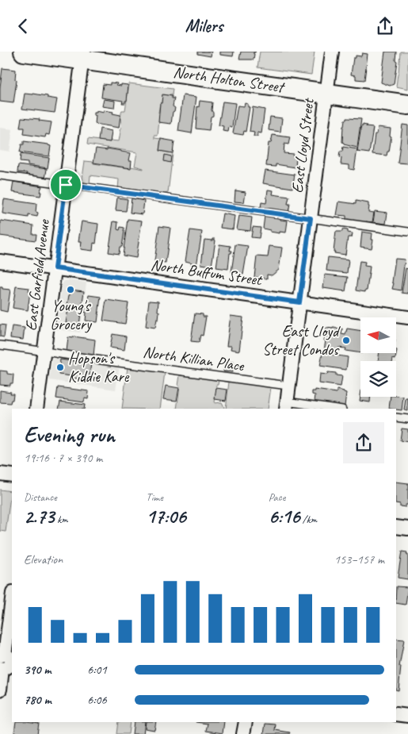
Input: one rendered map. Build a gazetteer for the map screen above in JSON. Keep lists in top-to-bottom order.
{
  "streets": {
    "main road": ["North Holton Street"],
    "street": ["East Lloyd Street", "North Buffum Street", "East Garfield Avenue"],
    "lane": ["North Killian Place"]
  },
  "crossings": [
    ["North Holton Street", "East Lloyd Street"],
    ["North Holton Street", "East Garfield Avenue"],
    ["East Lloyd Street", "North Buffum Street"],
    ["East Lloyd Street", "North Killian Place"],
    ["North Buffum Street", "East Garfield Avenue"],
    ["East Garfield Avenue", "North Killian Place"]
  ],
  "places": ["Young's Grocery", "East Lloyd Street Condos", "Hopson's Kiddie Kare"],
  "north": "left",
  "page": {
    "header": "Milers",
    "heading": ["Evening run", "19:16 · 7 × 390 m"],
    "stats": [
      ["Distance", "2.73 km"],
      ["Time", "17:06"],
      ["Pace", "6:16 /km"]
    ],
    "chart": ["Elevation", "153–157 m"],
    "list": [
      {
        "name": "390 m",
        "note": "6:01"
      },
      {
        "name": "780 m",
        "note": "6:06"
      }
    ]
  }
}
